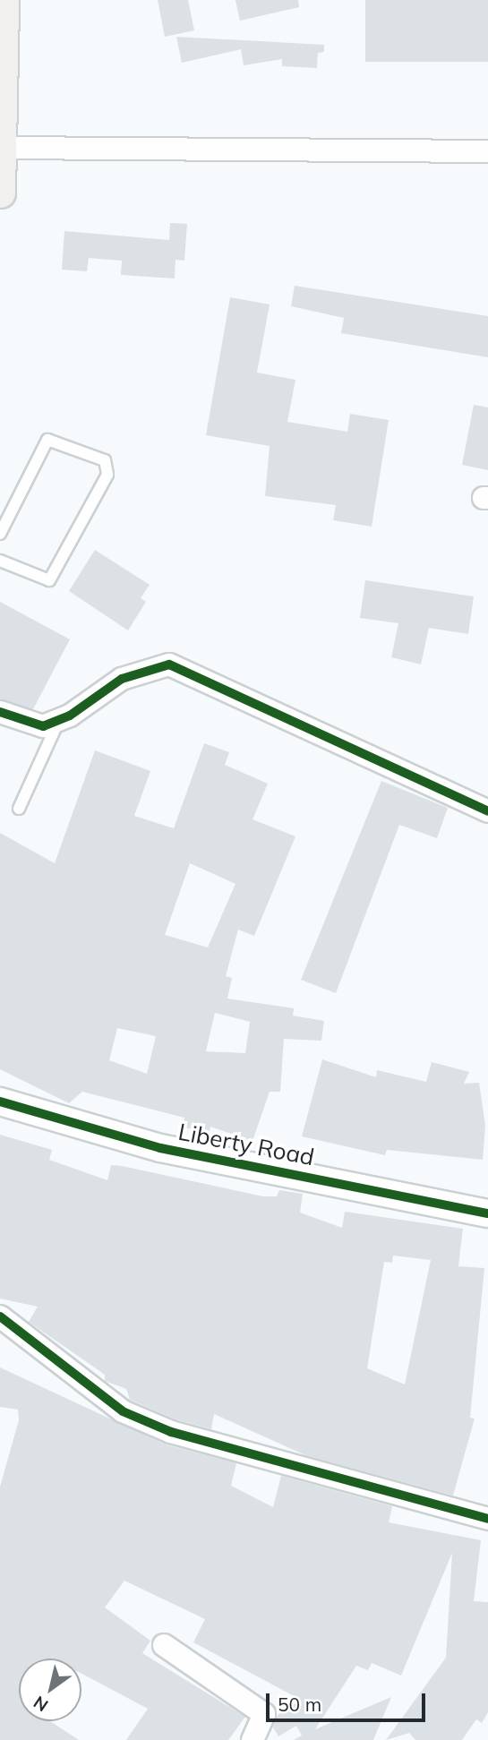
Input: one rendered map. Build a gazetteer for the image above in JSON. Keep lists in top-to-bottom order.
{
  "streets": {
    "street": ["Liberty Road"]
  },
  "scale_bar": "50 m",
  "north": "bottom left"
}
